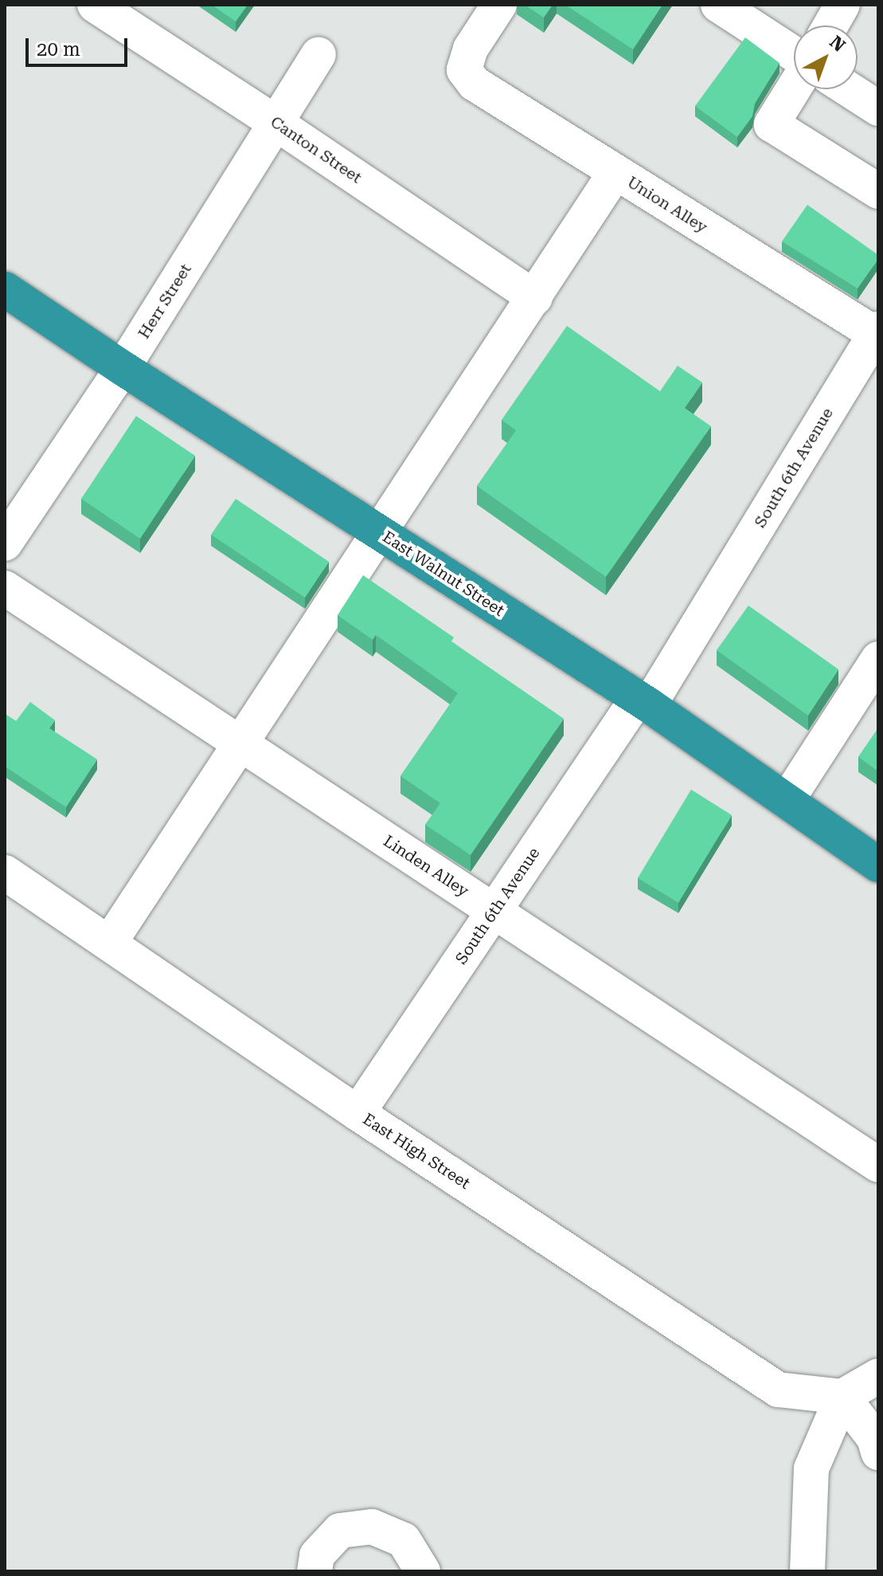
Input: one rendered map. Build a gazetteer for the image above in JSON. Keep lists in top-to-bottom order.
{
  "streets": {
    "highway": ["East Walnut Street"],
    "street": [
      "Canton Street",
      "Union Alley",
      "Herr Street",
      "South 6th Avenue",
      "Linden Alley",
      "East High Street"
    ]
  },
  "crossings": [
    ["Canton Street", "Herr Street"],
    ["Union Alley", "South 6th Avenue"],
    ["Herr Street", "East Walnut Street"],
    ["South 6th Avenue", "East Walnut Street"],
    ["South 6th Avenue", "Linden Alley"],
    ["South 6th Avenue", "East High Street"]
  ],
  "scale_bar": "20 m",
  "north": "top right"
}
